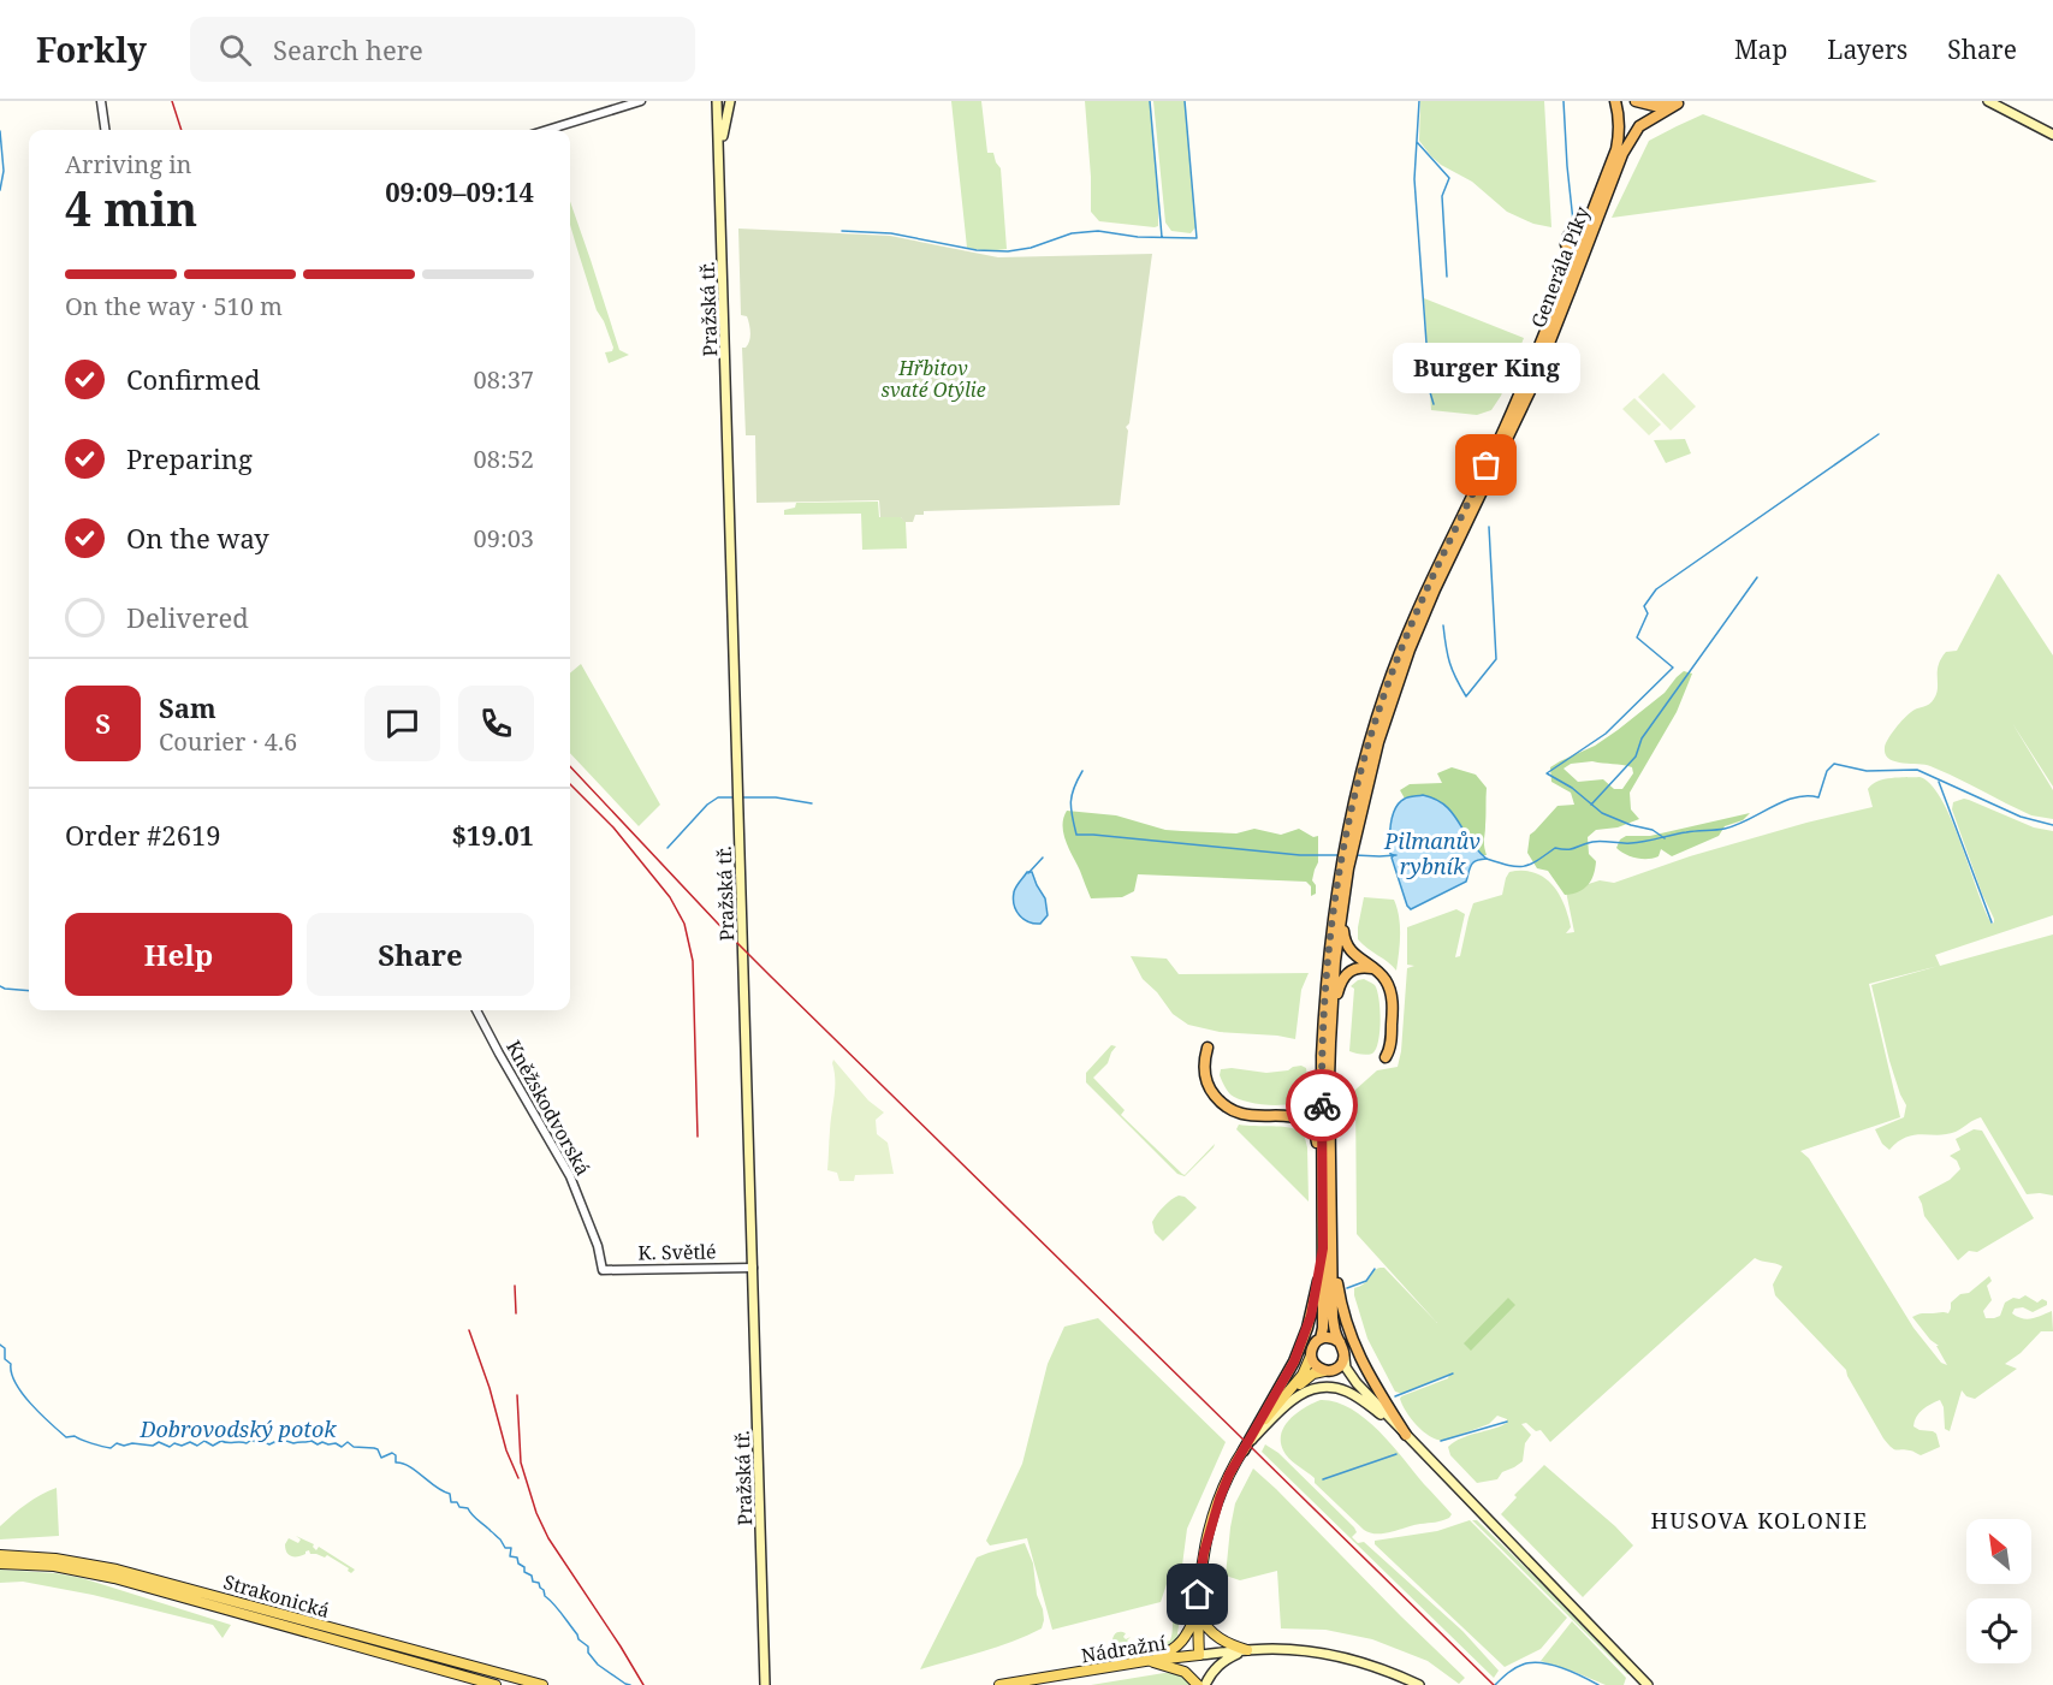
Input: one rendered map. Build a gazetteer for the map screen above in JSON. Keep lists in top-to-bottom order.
{
  "streets": {
    "highway": ["Generála Píky"],
    "main road": ["Pražská tř.", "Strakonická", "Nádražní"],
    "street": ["Kněžskodvorská", "K. Světlé"]
  },
  "crossings": [
    ["Pražská tř.", "K. Světlé"],
    ["Kněžskodvorská", "K. Světlé"]
  ],
  "districts": ["HUSOVA KOLONIE"],
  "water": ["Pilmanův rybník", "Dobrovodský potok"],
  "parks": ["Hřbitov svaté Otýlie"],
  "places": ["Burger King"],
  "north": "top left",
  "page": {
    "header": "Forkly",
    "search": "Search here",
    "nav": ["Map", "Layers", "Share"],
    "heading": ["4 min", "Arriving in", "09:09–09:14"],
    "panel": [
      "Sam",
      "Courier · 4.6",
      "Order #2619",
      "$19.01"
    ],
    "bar": "On the way · 510 m",
    "list": [
      ["Confirmed", "08:37"],
      ["Preparing", "08:52"],
      ["On the way", "09:03"],
      "Delivered"
    ],
    "bubble": "Burger King",
    "round": "S",
    "buttons": ["Help", "Share"]
  }
}
